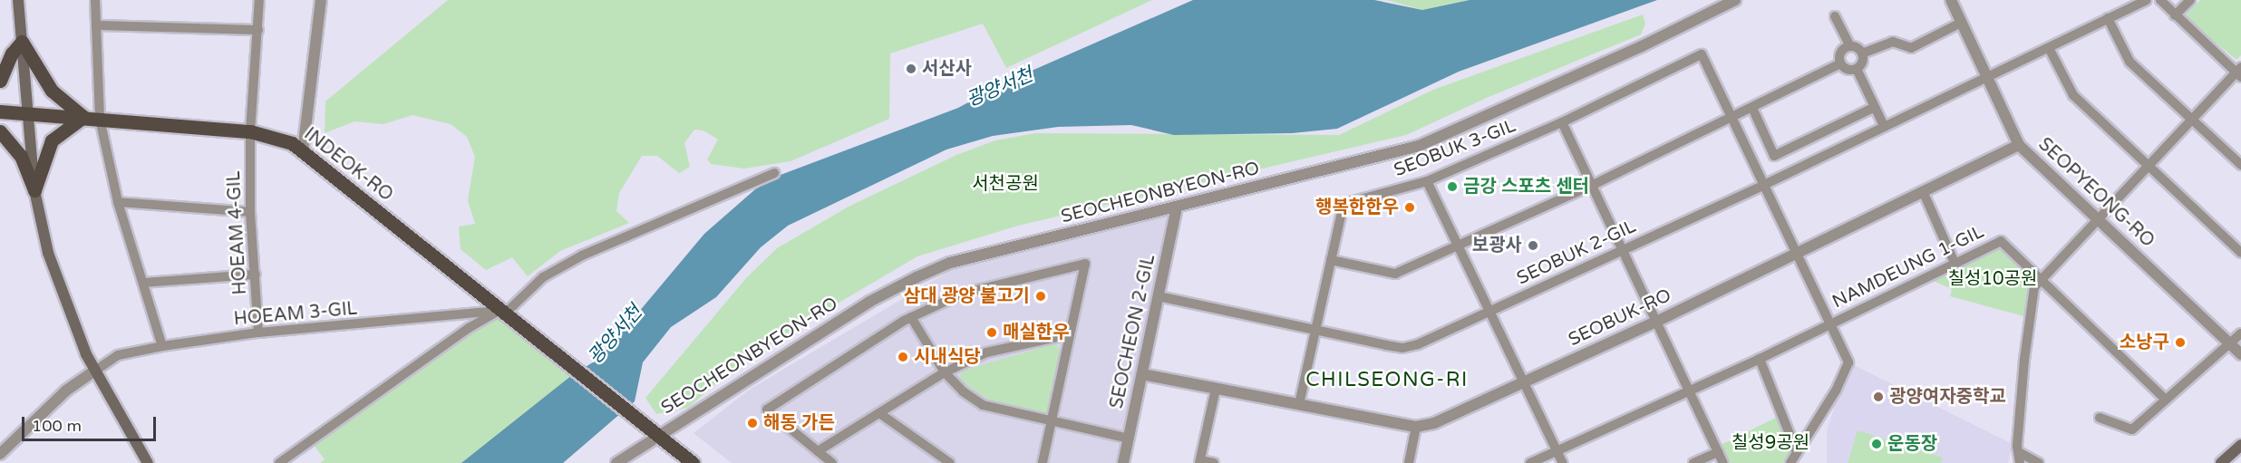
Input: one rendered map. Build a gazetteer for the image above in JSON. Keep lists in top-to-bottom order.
{
  "streets": {
    "main road": ["INDEOK-RO"],
    "street": [
      "SEOBUK 3-GIL",
      "SEOCHEONBYEON-RO",
      "SEOPYEONG-RO",
      "HOEAM 4-GIL",
      "SEOBUK 2-GIL",
      "NAMDEUNG 1-GIL",
      "HOEAM 3-GIL",
      "SEOBUK-RO",
      "SEOCHEON 2-GIL"
    ]
  },
  "crossings": [
    ["SEOBUK 3-GIL", "SEOBUK 2-GIL"],
    ["SEOBUK 3-GIL", "SEOBUK-RO"],
    ["INDEOK-RO", "SEOCHEONBYEON-RO"],
    ["INDEOK-RO", "HOEAM 4-GIL"],
    ["INDEOK-RO", "HOEAM 3-GIL"],
    ["SEOCHEONBYEON-RO", "SEOCHEON 2-GIL"],
    ["SEOPYEONG-RO", "SEOBUK 2-GIL"],
    ["SEOPYEONG-RO", "SEOBUK-RO"],
    ["HOEAM 4-GIL", "HOEAM 3-GIL"],
    ["SEOBUK 2-GIL", "SEOCHEON 2-GIL"],
    ["SEOBUK-RO", "SEOCHEON 2-GIL"]
  ],
  "districts": ["CHILSEONG-RI"],
  "water": ["광양서천"],
  "parks": ["서천공원", "칠성10공원", "칠성9공원"],
  "places": [
    "서산사",
    "금강 스포츠 센터",
    "행복한한우",
    "보광사",
    "삼대 광양 불고기",
    "매실한우",
    "소낭구",
    "시내식당",
    "광양여자중학교",
    "해동 가든",
    "운동장"
  ],
  "scale_bar": "100 m"
}
